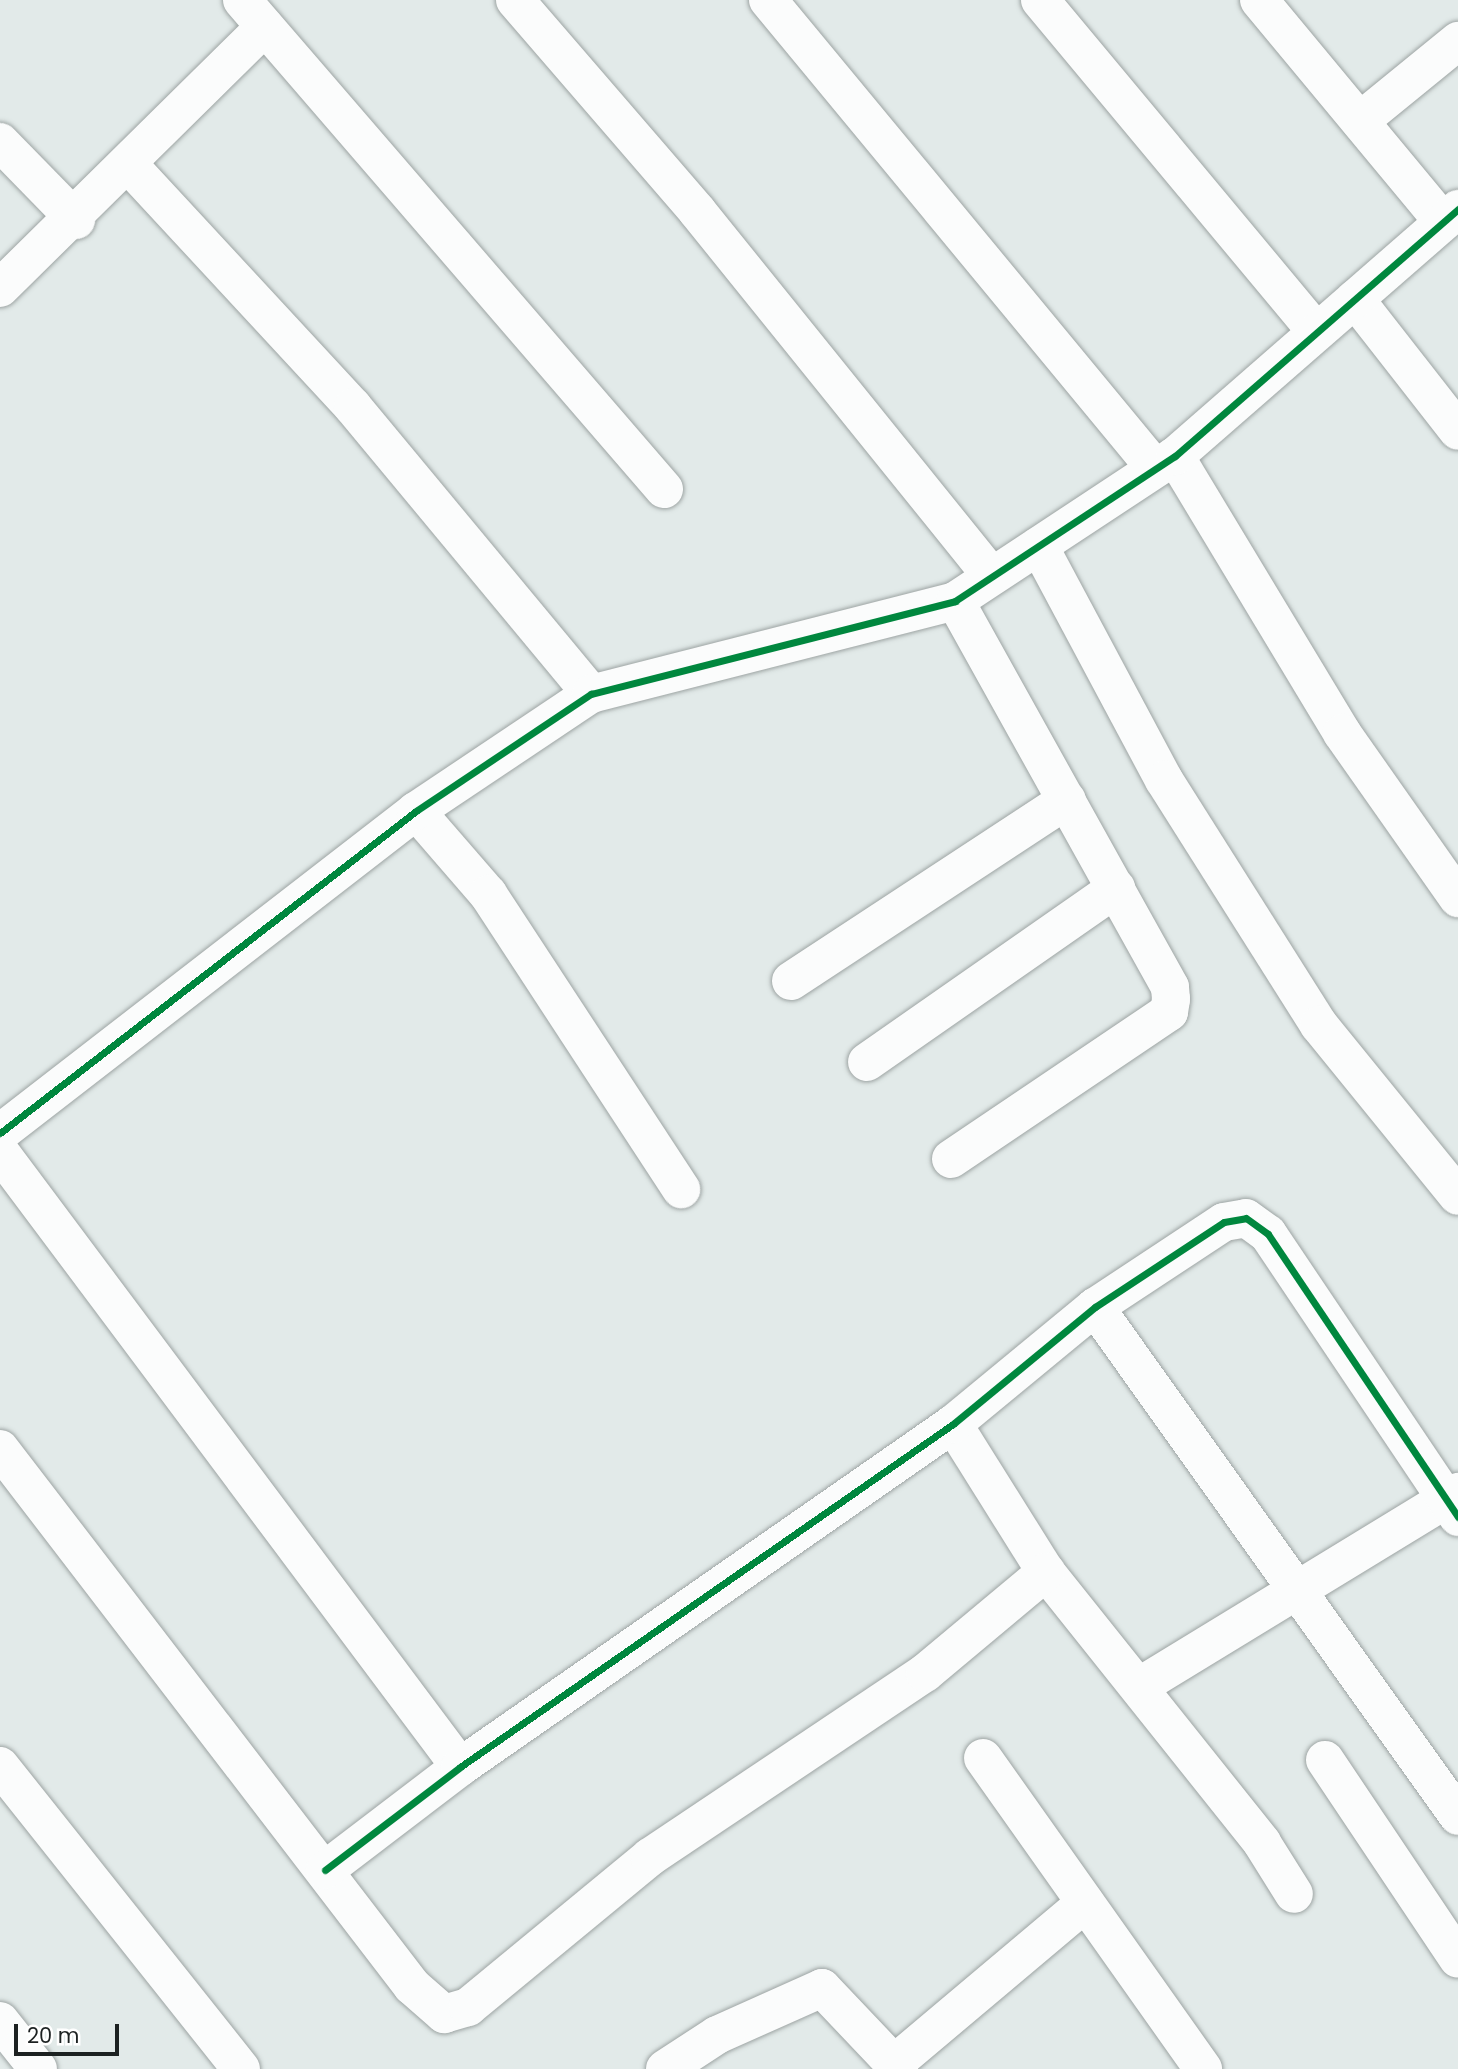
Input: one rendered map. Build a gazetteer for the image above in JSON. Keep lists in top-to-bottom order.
{
  "scale_bar": "20 m"
}
